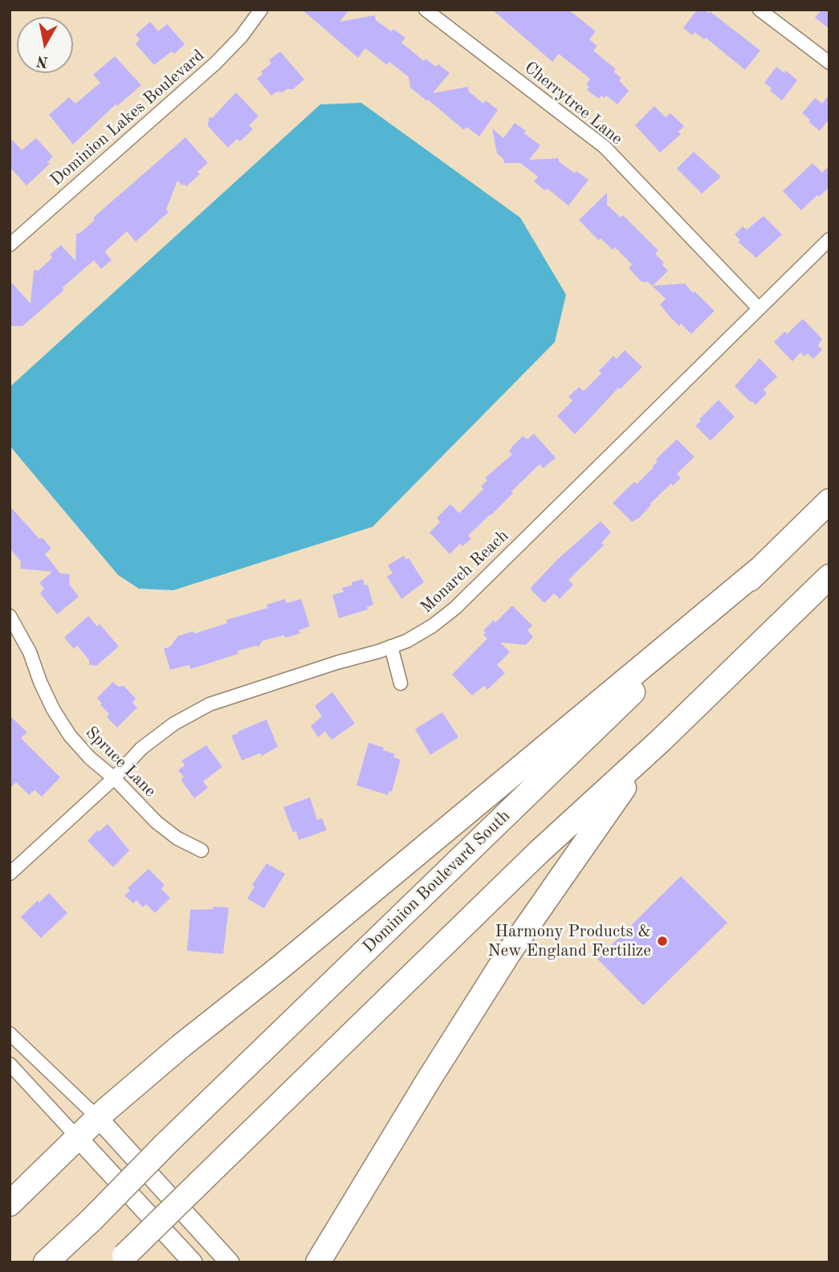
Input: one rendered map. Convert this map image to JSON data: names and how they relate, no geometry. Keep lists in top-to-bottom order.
{
  "streets": {
    "highway": ["Dominion Boulevard South"],
    "street": [
      "Cherrytree Lane",
      "Dominion Lakes Boulevard",
      "Monarch Reach",
      "Spruce Lane"
    ]
  },
  "crossings": [
    ["Cherrytree Lane", "Monarch Reach"],
    ["Monarch Reach", "Spruce Lane"]
  ],
  "places": ["Harmony Products & New England Fertilize"],
  "north": "bottom"
}
